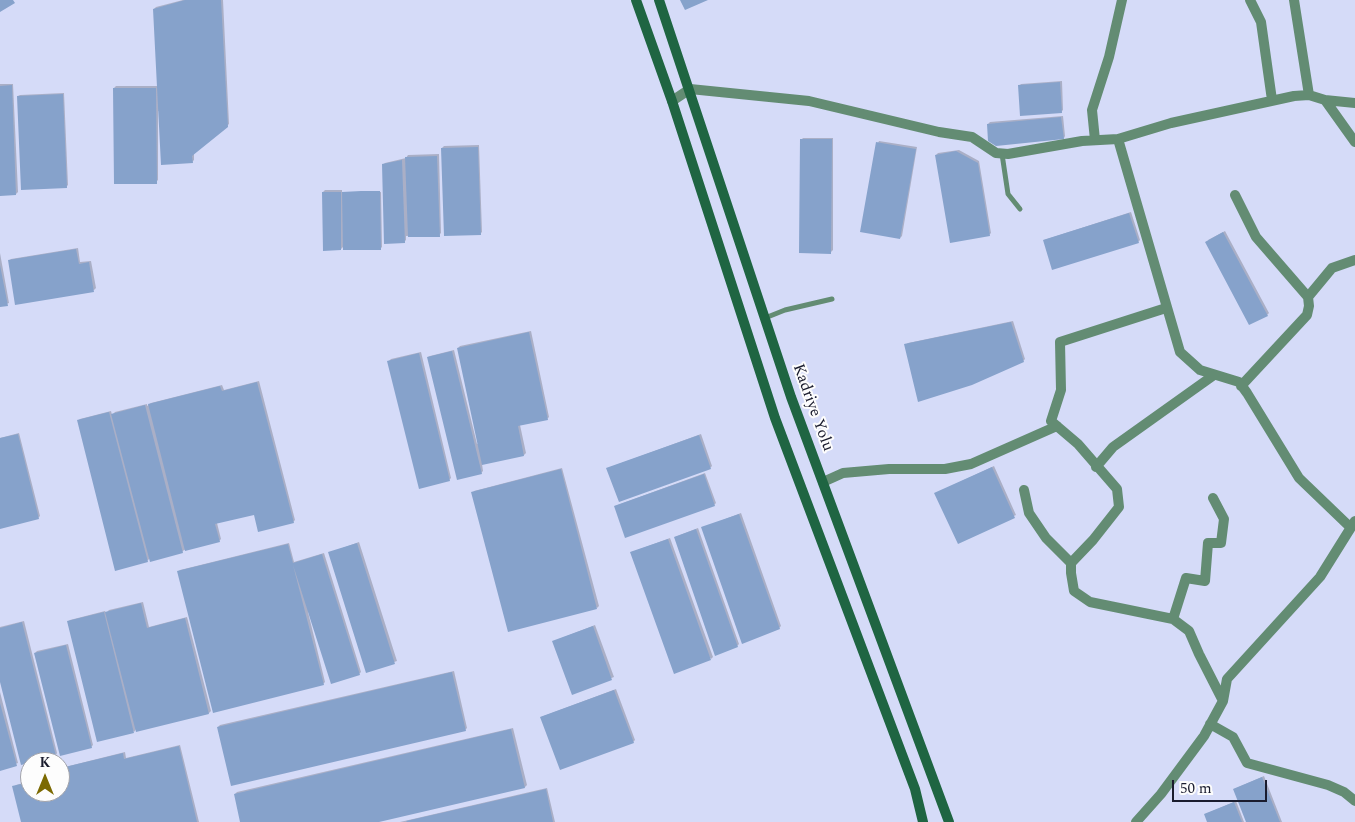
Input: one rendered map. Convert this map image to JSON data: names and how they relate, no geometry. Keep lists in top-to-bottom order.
{
  "streets": {
    "main road": ["Kadriye Yolu"]
  },
  "scale_bar": "50 m",
  "north": "top"
}
